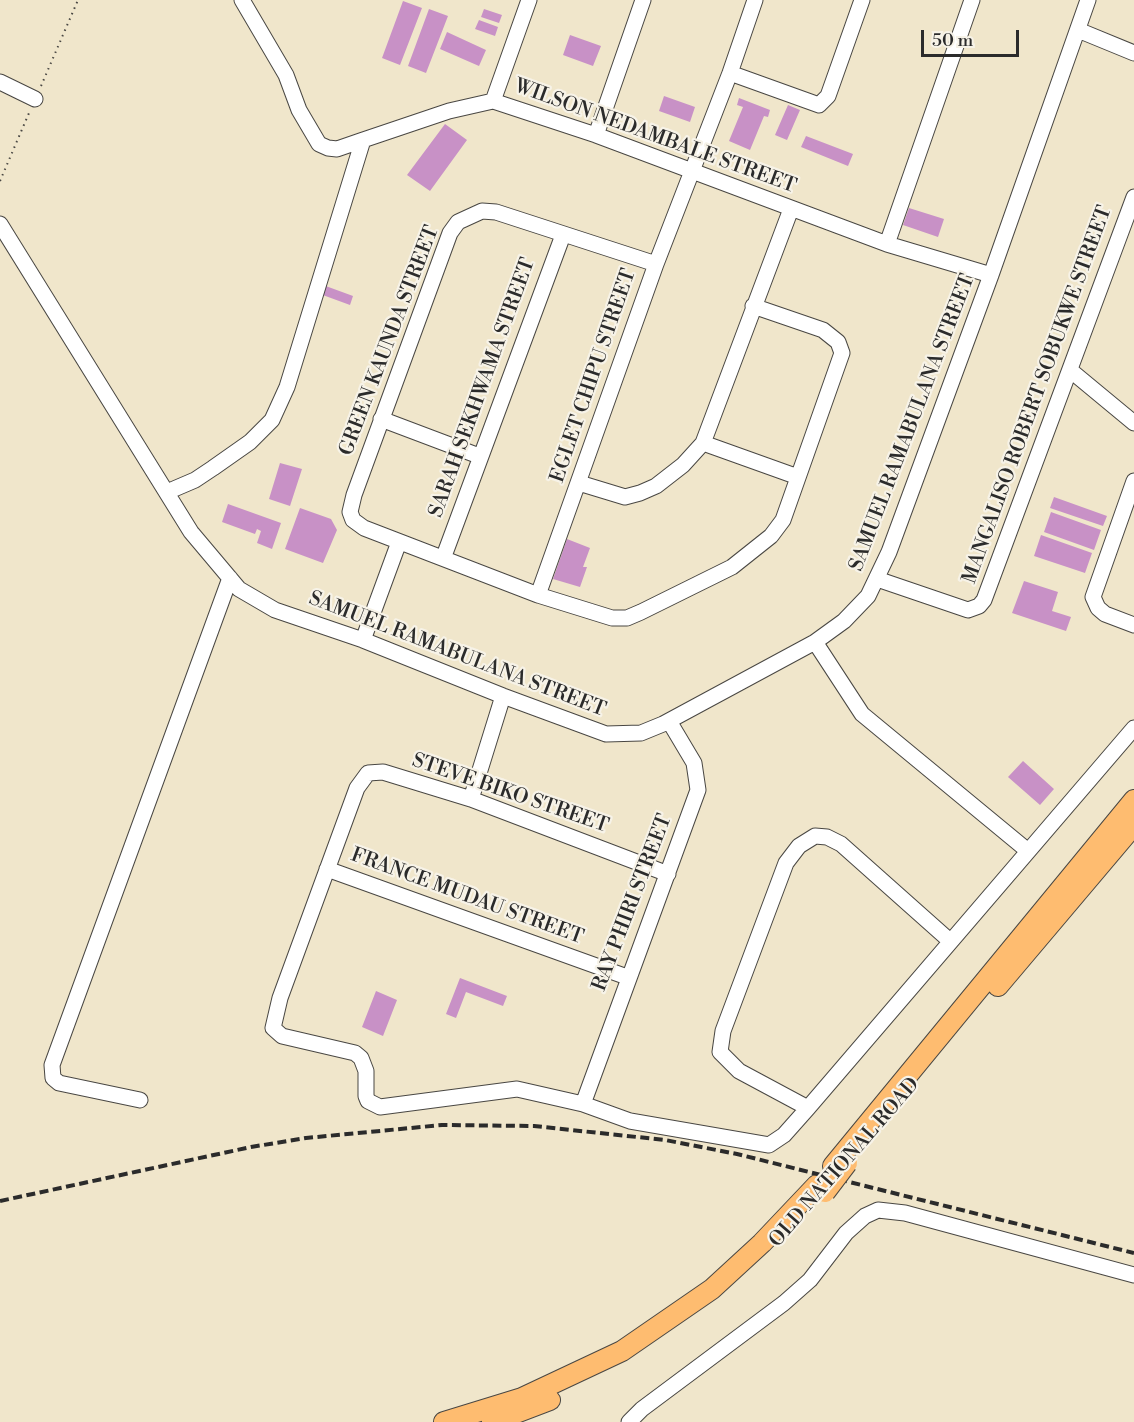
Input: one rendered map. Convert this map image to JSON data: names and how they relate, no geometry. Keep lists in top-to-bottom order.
{
  "streets": {
    "main road": ["OLD NATIONAL ROAD"],
    "street": [
      "WILSON NEDAMBALE STREET",
      "GREEN KAUNDA STREET",
      "EGLET CHIPU STREET",
      "SARAH SEKHWAMA STREET",
      "MANGALISO ROBERT SOBUKWE STREET",
      "SAMUEL RAMABULANA STREET",
      "STEVE BIKO STREET",
      "FRANCE MUDAU STREET",
      "RAY PHIRI STREET"
    ]
  },
  "crossings": [
    ["WILSON NEDAMBALE STREET", "EGLET CHIPU STREET"],
    ["WILSON NEDAMBALE STREET", "SAMUEL RAMABULANA STREET"],
    ["GREEN KAUNDA STREET", "EGLET CHIPU STREET"],
    ["GREEN KAUNDA STREET", "SARAH SEKHWAMA STREET"],
    ["MANGALISO ROBERT SOBUKWE STREET", "SAMUEL RAMABULANA STREET"],
    ["SAMUEL RAMABULANA STREET", "RAY PHIRI STREET"],
    ["STEVE BIKO STREET", "FRANCE MUDAU STREET"],
    ["STEVE BIKO STREET", "RAY PHIRI STREET"],
    ["FRANCE MUDAU STREET", "RAY PHIRI STREET"]
  ],
  "scale_bar": "50 m"
}
